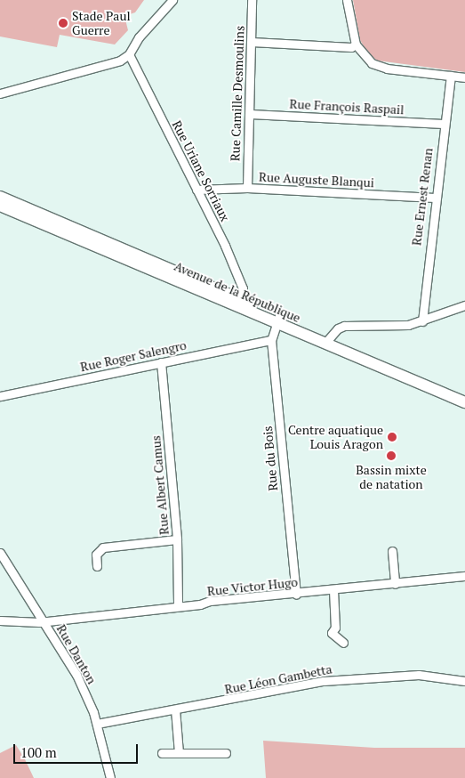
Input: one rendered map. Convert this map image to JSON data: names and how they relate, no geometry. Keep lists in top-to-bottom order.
{
  "streets": {
    "main road": ["Avenue de la République"],
    "street": [
      "Rue Camille Desmoulins",
      "Rue François Raspail",
      "Rue Uriane Sorriaux",
      "Rue Auguste Blanqui",
      "Rue Ernest Renan",
      "Rue Roger Salengro",
      "Rue du Bois",
      "Rue Albert Camus",
      "Rue Victor Hugo",
      "Rue Danton",
      "Rue Léon Gambetta"
    ]
  },
  "crossings": [
    ["Rue Camille Desmoulins", "Rue François Raspail"],
    ["Rue Camille Desmoulins", "Rue Auguste Blanqui"],
    ["Rue François Raspail", "Rue Ernest Renan"],
    ["Rue Uriane Sorriaux", "Rue Auguste Blanqui"],
    ["Rue Uriane Sorriaux", "Avenue de la République"],
    ["Rue Auguste Blanqui", "Rue Ernest Renan"],
    ["Avenue de la République", "Rue du Bois"],
    ["Rue Roger Salengro", "Rue du Bois"],
    ["Rue Roger Salengro", "Rue Albert Camus"],
    ["Rue du Bois", "Rue Victor Hugo"],
    ["Rue Albert Camus", "Rue Victor Hugo"],
    ["Rue Victor Hugo", "Rue Danton"],
    ["Rue Danton", "Rue Léon Gambetta"]
  ],
  "places": ["Stade Paul Guerre", "Centre aquatique Louis Aragon", "Bassin mixte de natation"],
  "scale_bar": "100 m"
}
